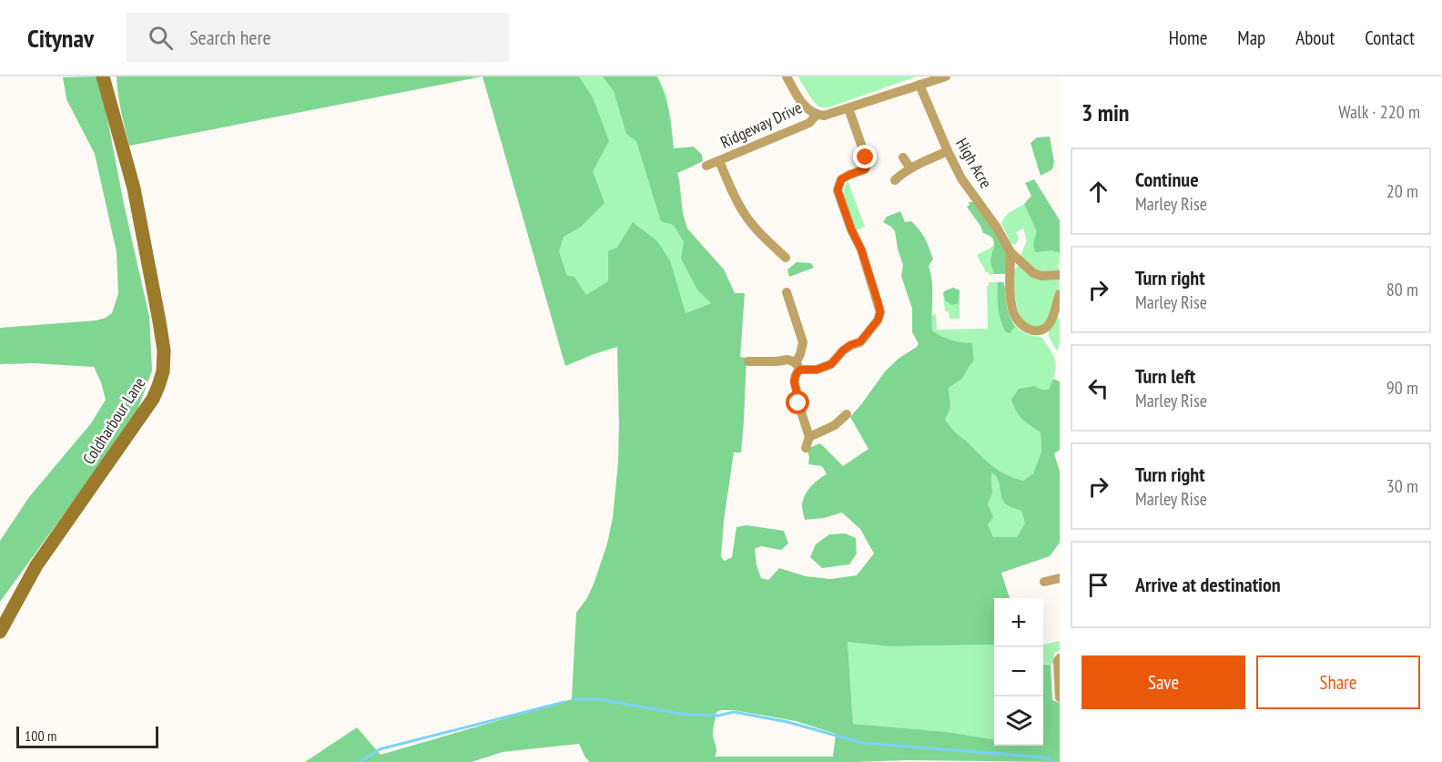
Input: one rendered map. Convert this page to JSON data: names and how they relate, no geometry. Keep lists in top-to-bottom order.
{
  "streets": {
    "street": ["Ridgeway Drive", "High Acre", "Coldharbour Lane"]
  },
  "scale_bar": "100 m",
  "page": {
    "header": "Citynav",
    "search": "Search here",
    "nav": [
      "Home",
      "Map",
      "About",
      "Contact"
    ],
    "heading": ["3 min", "Walk · 220 m"],
    "list": [
      ["Continue", "Marley Rise", "20 m"],
      ["Turn right", "Marley Rise", "80 m"],
      ["Turn left", "Marley Rise", "90 m"],
      ["Turn right", "Marley Rise", "30 m"],
      "Arrive at destination"
    ],
    "map_buttons": ["+", "−"],
    "buttons": ["Save", "Share"],
    "scale": "100 m"
  }
}
